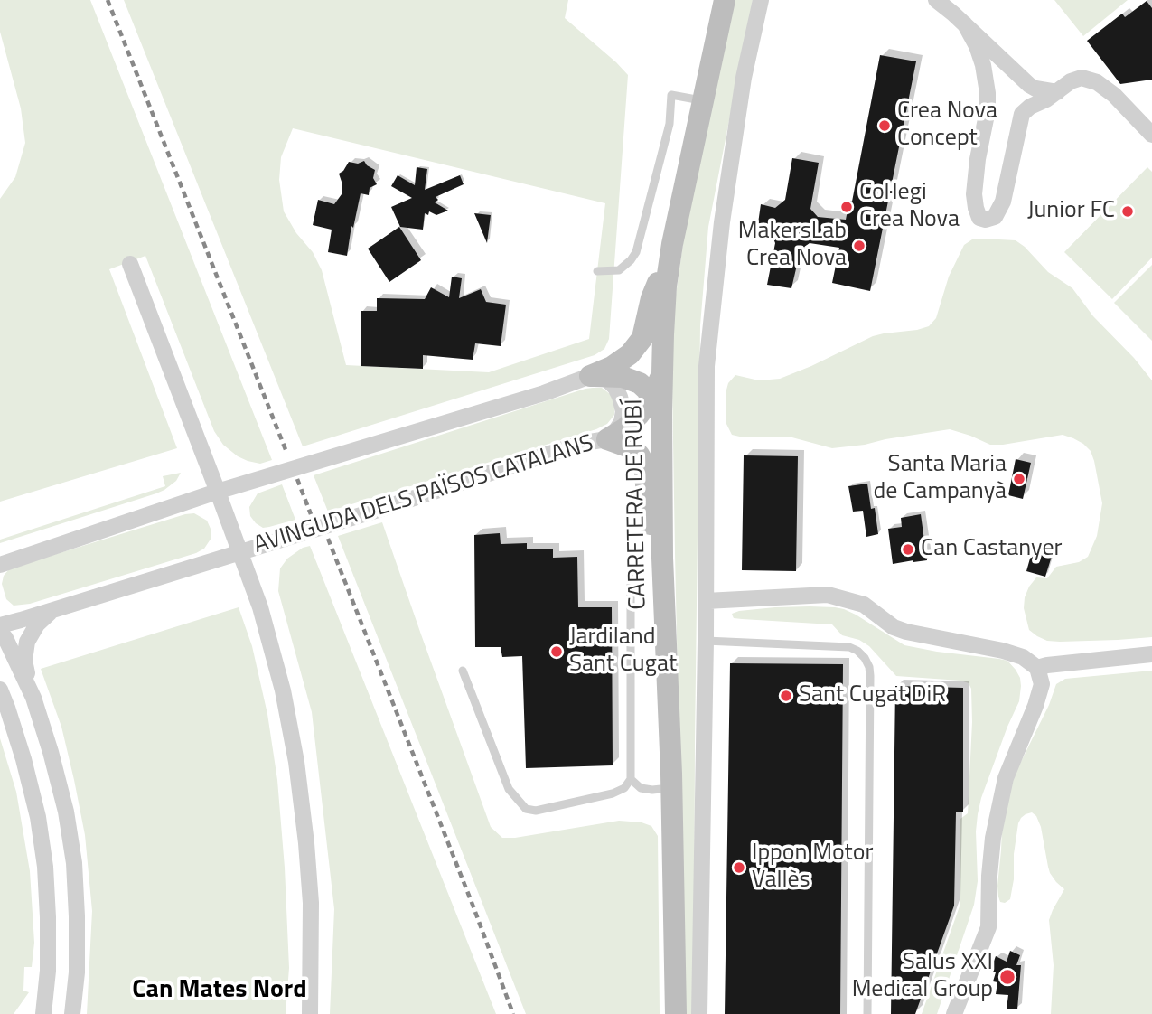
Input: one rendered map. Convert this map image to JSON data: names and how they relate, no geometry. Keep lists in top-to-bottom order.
{
  "streets": {
    "main road": ["CARRETERA DE RUBÍ"],
    "street": ["AVINGUDA DELS PAÏSOS CATALANS"]
  },
  "districts": ["Can Mates Nord"],
  "places": [
    "Crea Nova Concept",
    "Col·legi Crea Nova",
    "Junior FC",
    "MakersLab Crea Nova",
    "Santa Maria de Campanyà",
    "Can Castanyer",
    "Jardiland Sant Cugat",
    "Sant Cugat DiR",
    "Ippon Motor Vallès",
    "Salus XXI Medical Group"
  ]
}
